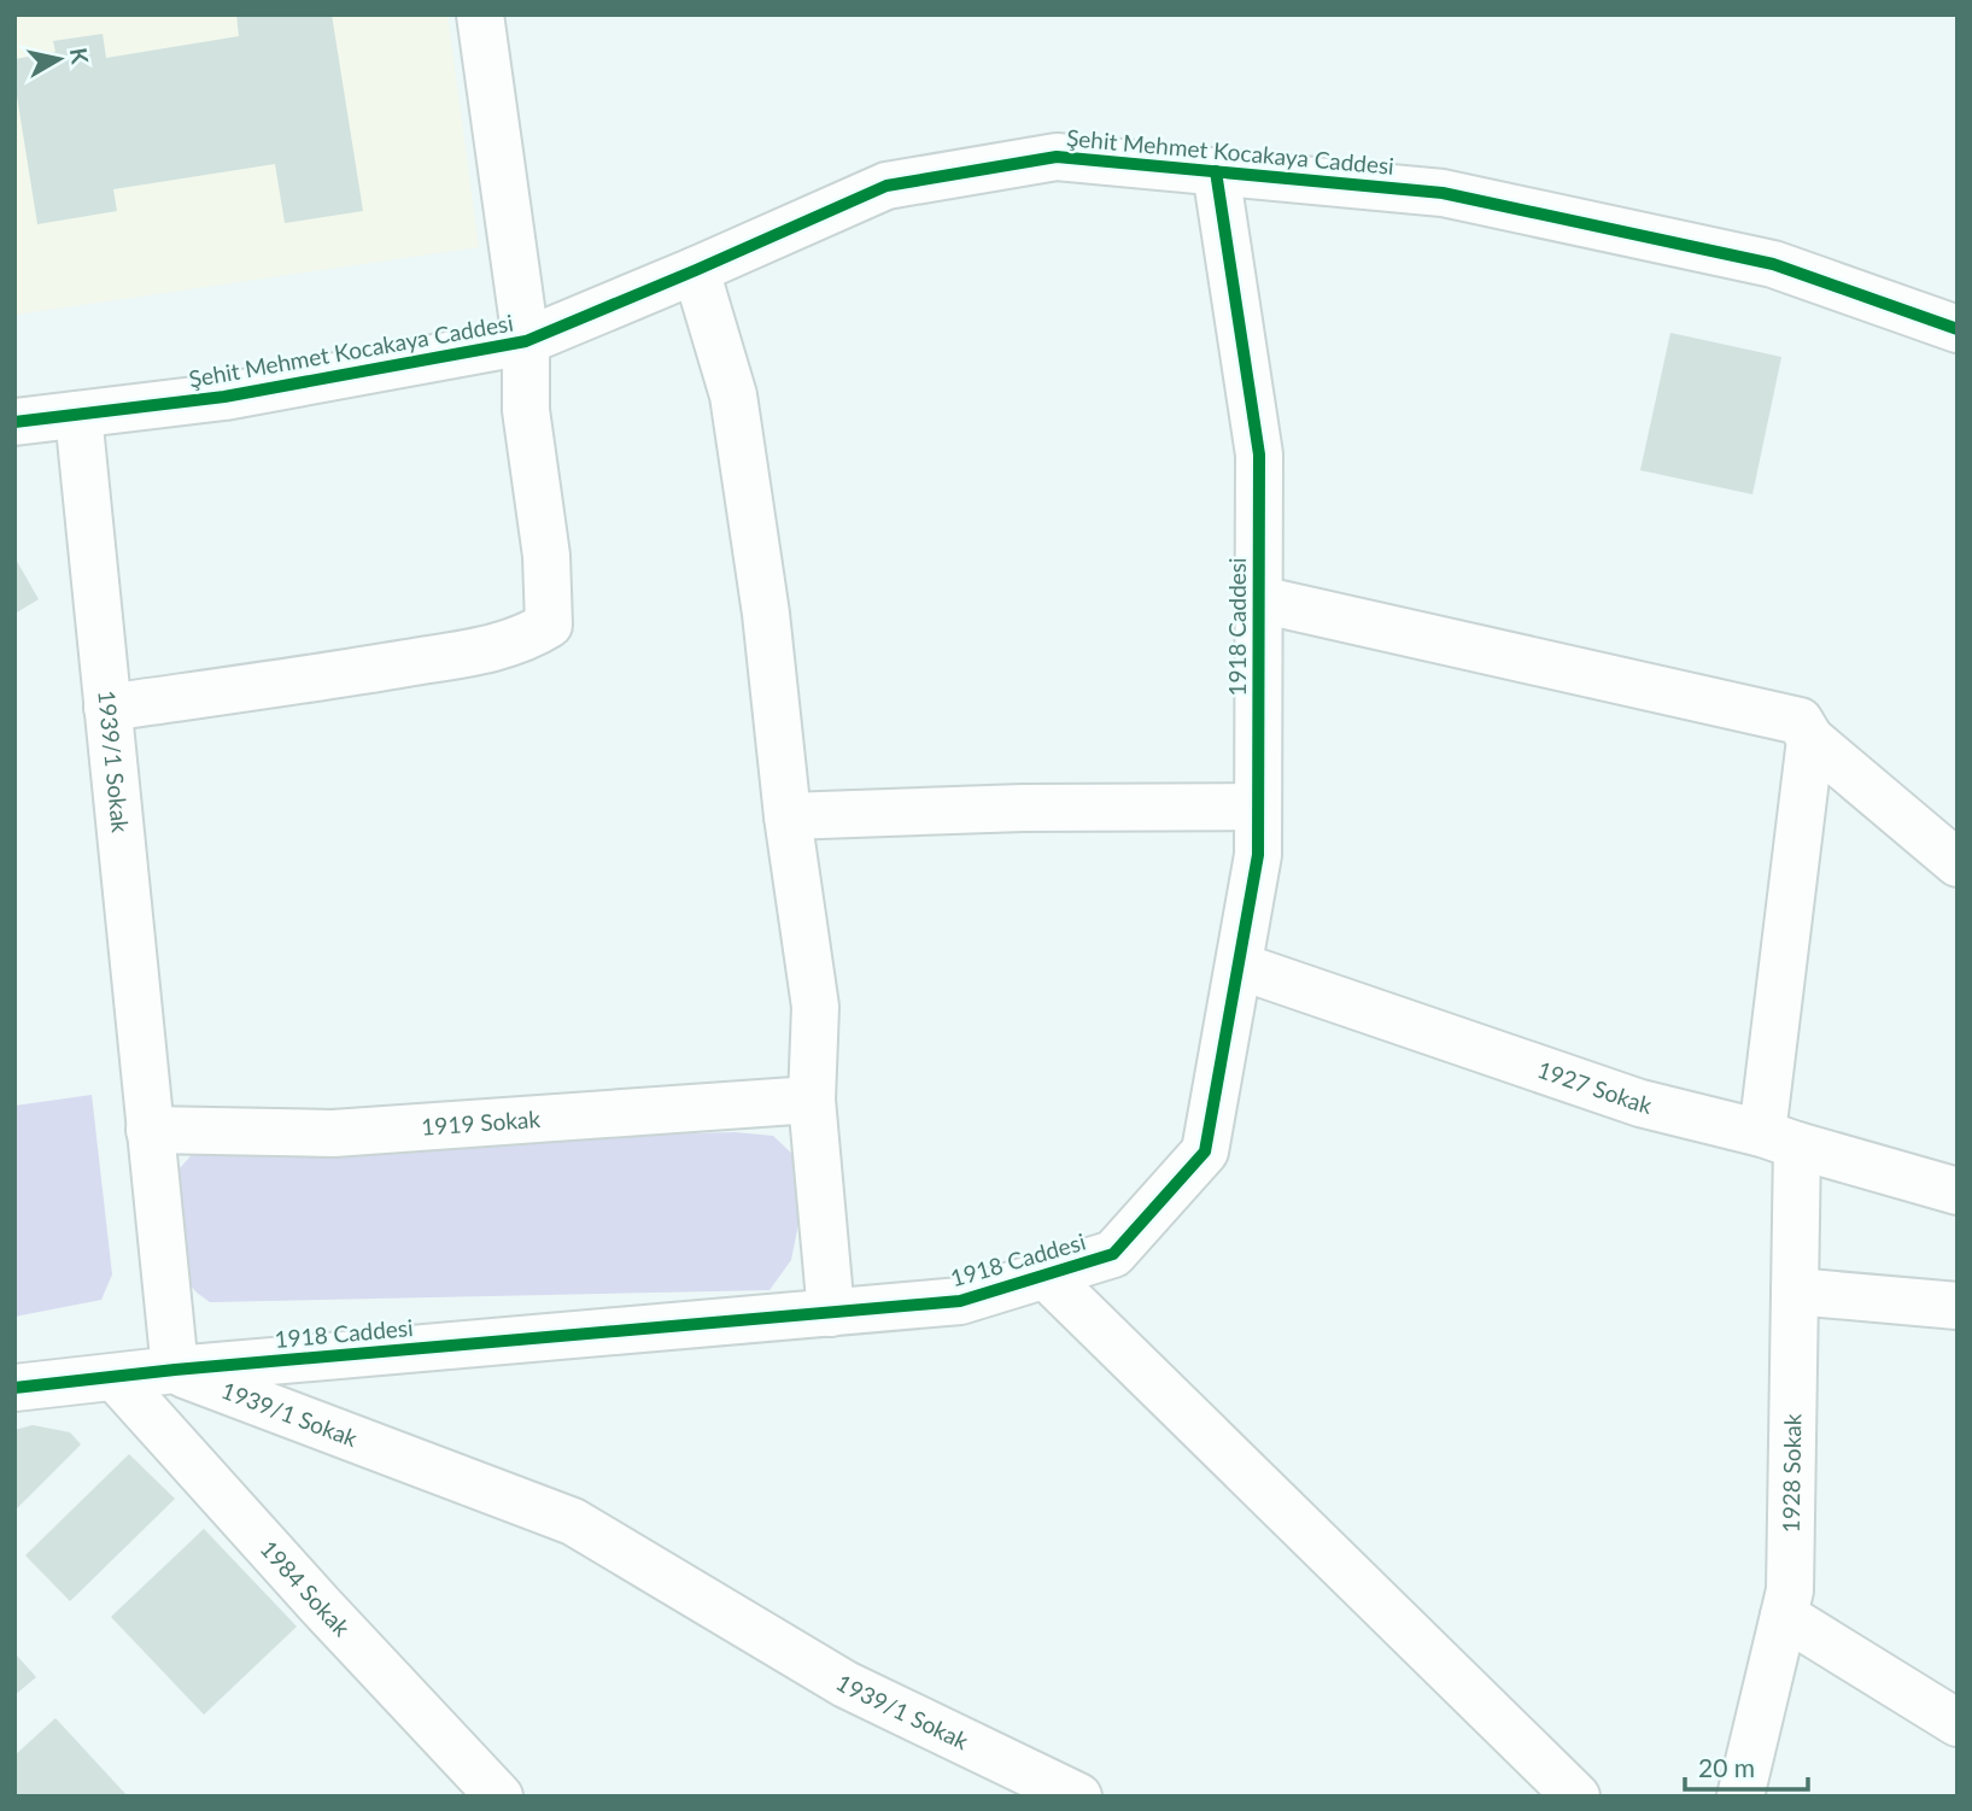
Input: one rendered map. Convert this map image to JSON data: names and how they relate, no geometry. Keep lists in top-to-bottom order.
{
  "streets": {
    "street": [
      "Şehit Mehmet Kocakaya Caddesi",
      "1918 Caddesi",
      "1939/1 Sokak",
      "1927 Sokak",
      "1919 Sokak",
      "1928 Sokak",
      "1984 Sokak"
    ]
  },
  "crossings": [
    ["Şehit Mehmet Kocakaya Caddesi", "1918 Caddesi"],
    ["Şehit Mehmet Kocakaya Caddesi", "1939/1 Sokak"],
    ["1918 Caddesi", "1939/1 Sokak"],
    ["1918 Caddesi", "1927 Sokak"],
    ["1918 Caddesi", "1984 Sokak"],
    ["1939/1 Sokak", "1919 Sokak"],
    ["1927 Sokak", "1928 Sokak"]
  ],
  "scale_bar": "20 m",
  "north": "right"
}
